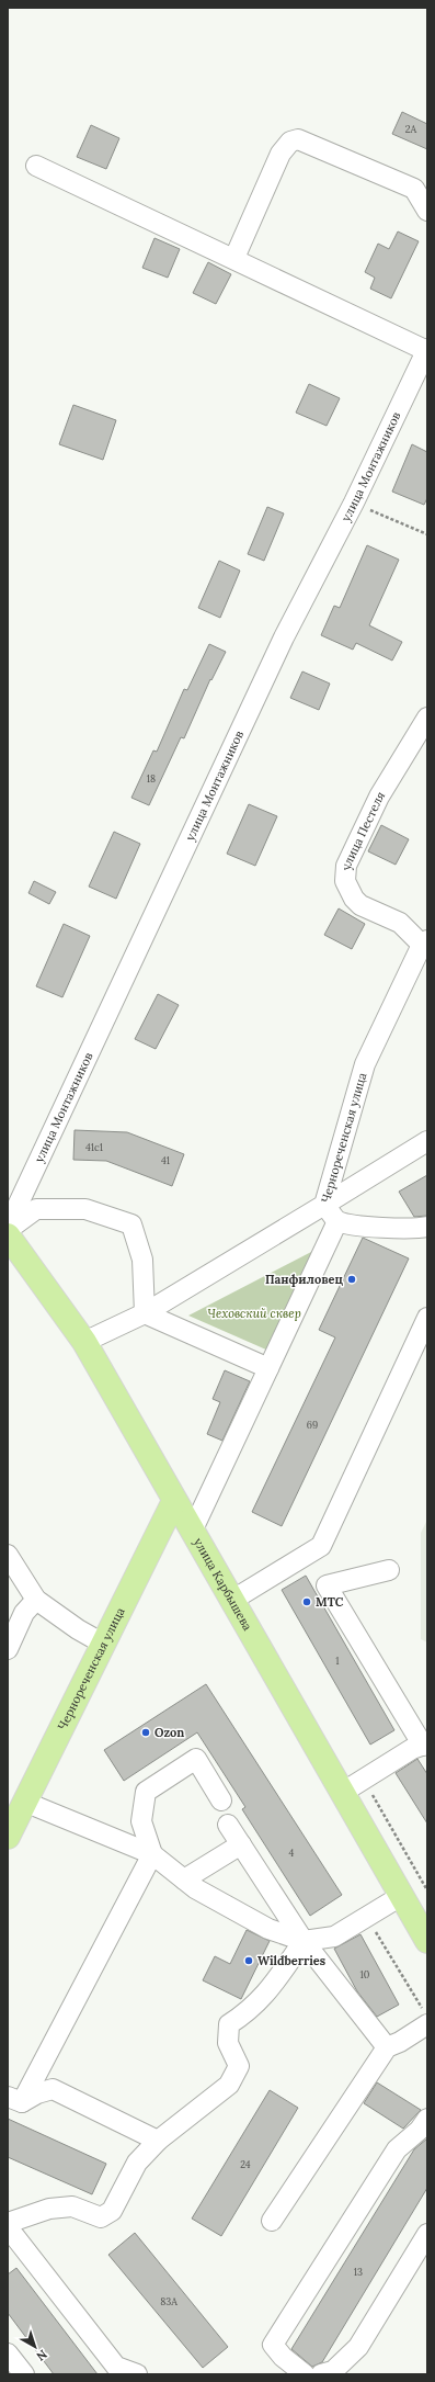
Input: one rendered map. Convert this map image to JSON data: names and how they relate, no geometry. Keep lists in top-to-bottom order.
{
  "streets": {
    "main road": ["Чернореченская улица", "улица Карбышева"],
    "street": ["улица Монтажников", "улица Пестеля"]
  },
  "crossings": [
    ["улица Пестеля", "Чернореченская улица"],
    ["Чернореченская улица", "улица Карбышева"]
  ],
  "parks": ["Чеховский сквер"],
  "places": [
    "Панфиловец",
    "МТС",
    "Ozon",
    "Wildberries"
  ],
  "house_numbers": [
    "2А",
    "18",
    "41с1",
    "41",
    "69",
    "1",
    "4",
    "10",
    "24",
    "13",
    "83А"
  ],
  "north": "bottom right"
}
